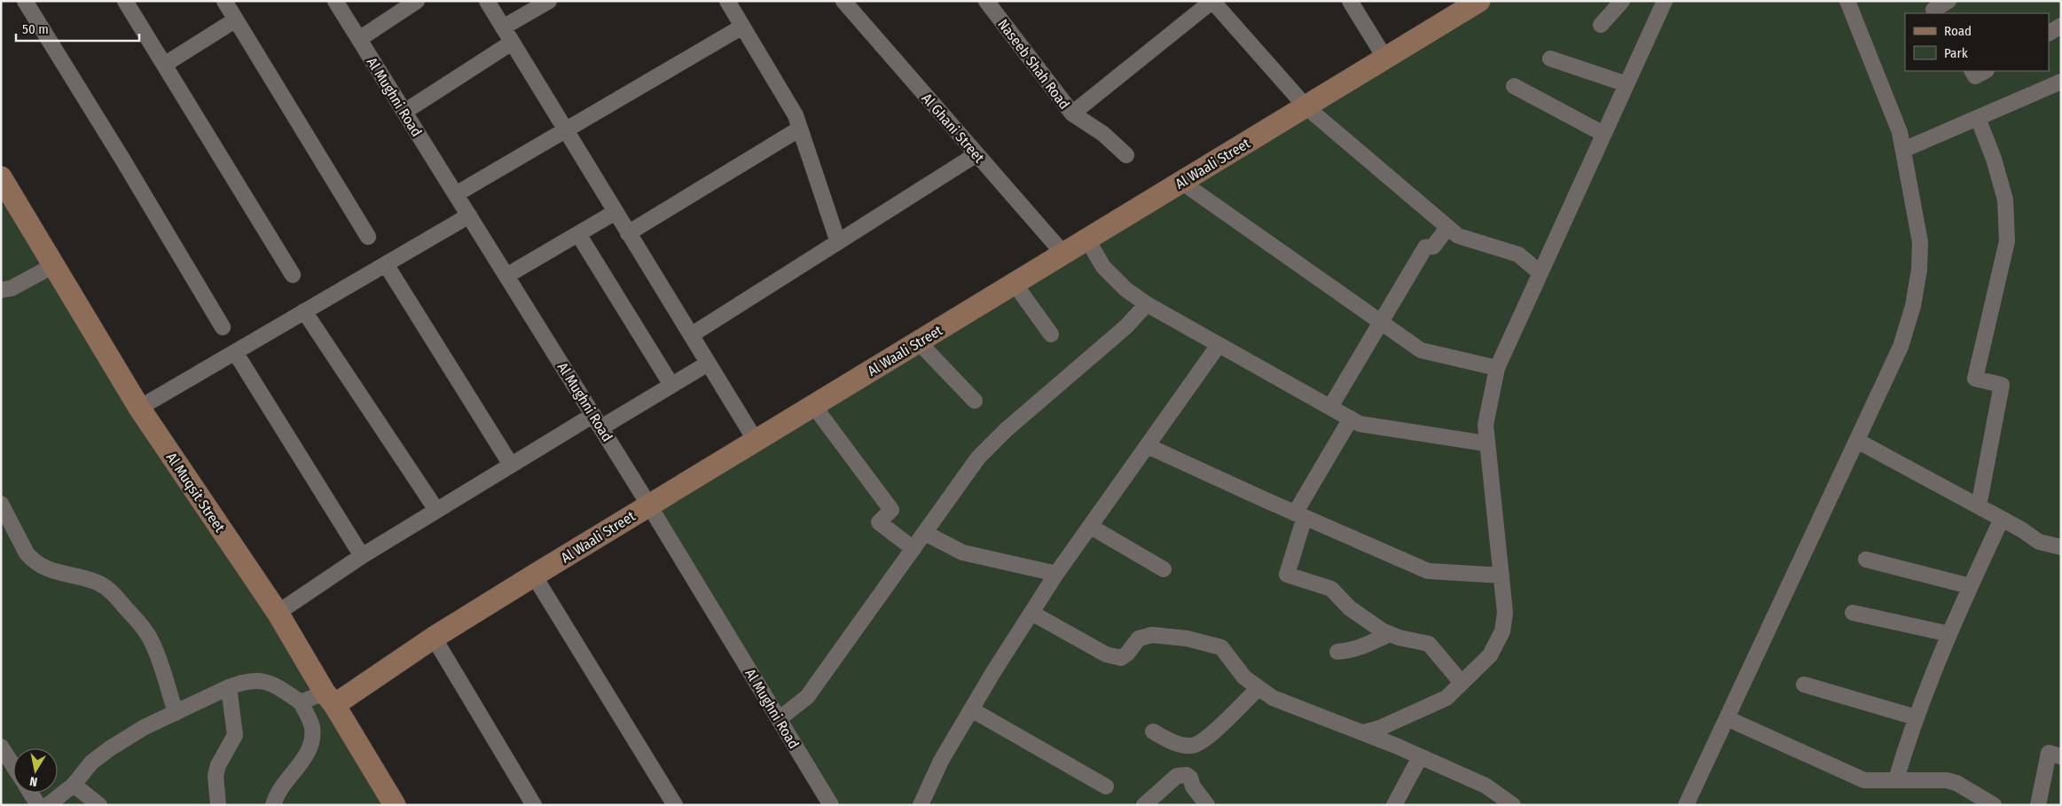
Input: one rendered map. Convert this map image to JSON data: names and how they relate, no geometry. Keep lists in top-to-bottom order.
{
  "streets": {
    "street": [
      "Naseeb Shah Road",
      "Al Mughni Road",
      "Al Ghani Street",
      "Al Waali Street",
      "Al Muqsit Street"
    ]
  },
  "crossings": [
    ["Al Mughni Road", "Al Waali Street"],
    ["Al Ghani Street", "Al Waali Street"],
    ["Al Waali Street", "Al Muqsit Street"]
  ],
  "legend": ["Road", "Park"],
  "scale_bar": "50 m",
  "north": "bottom"
}
